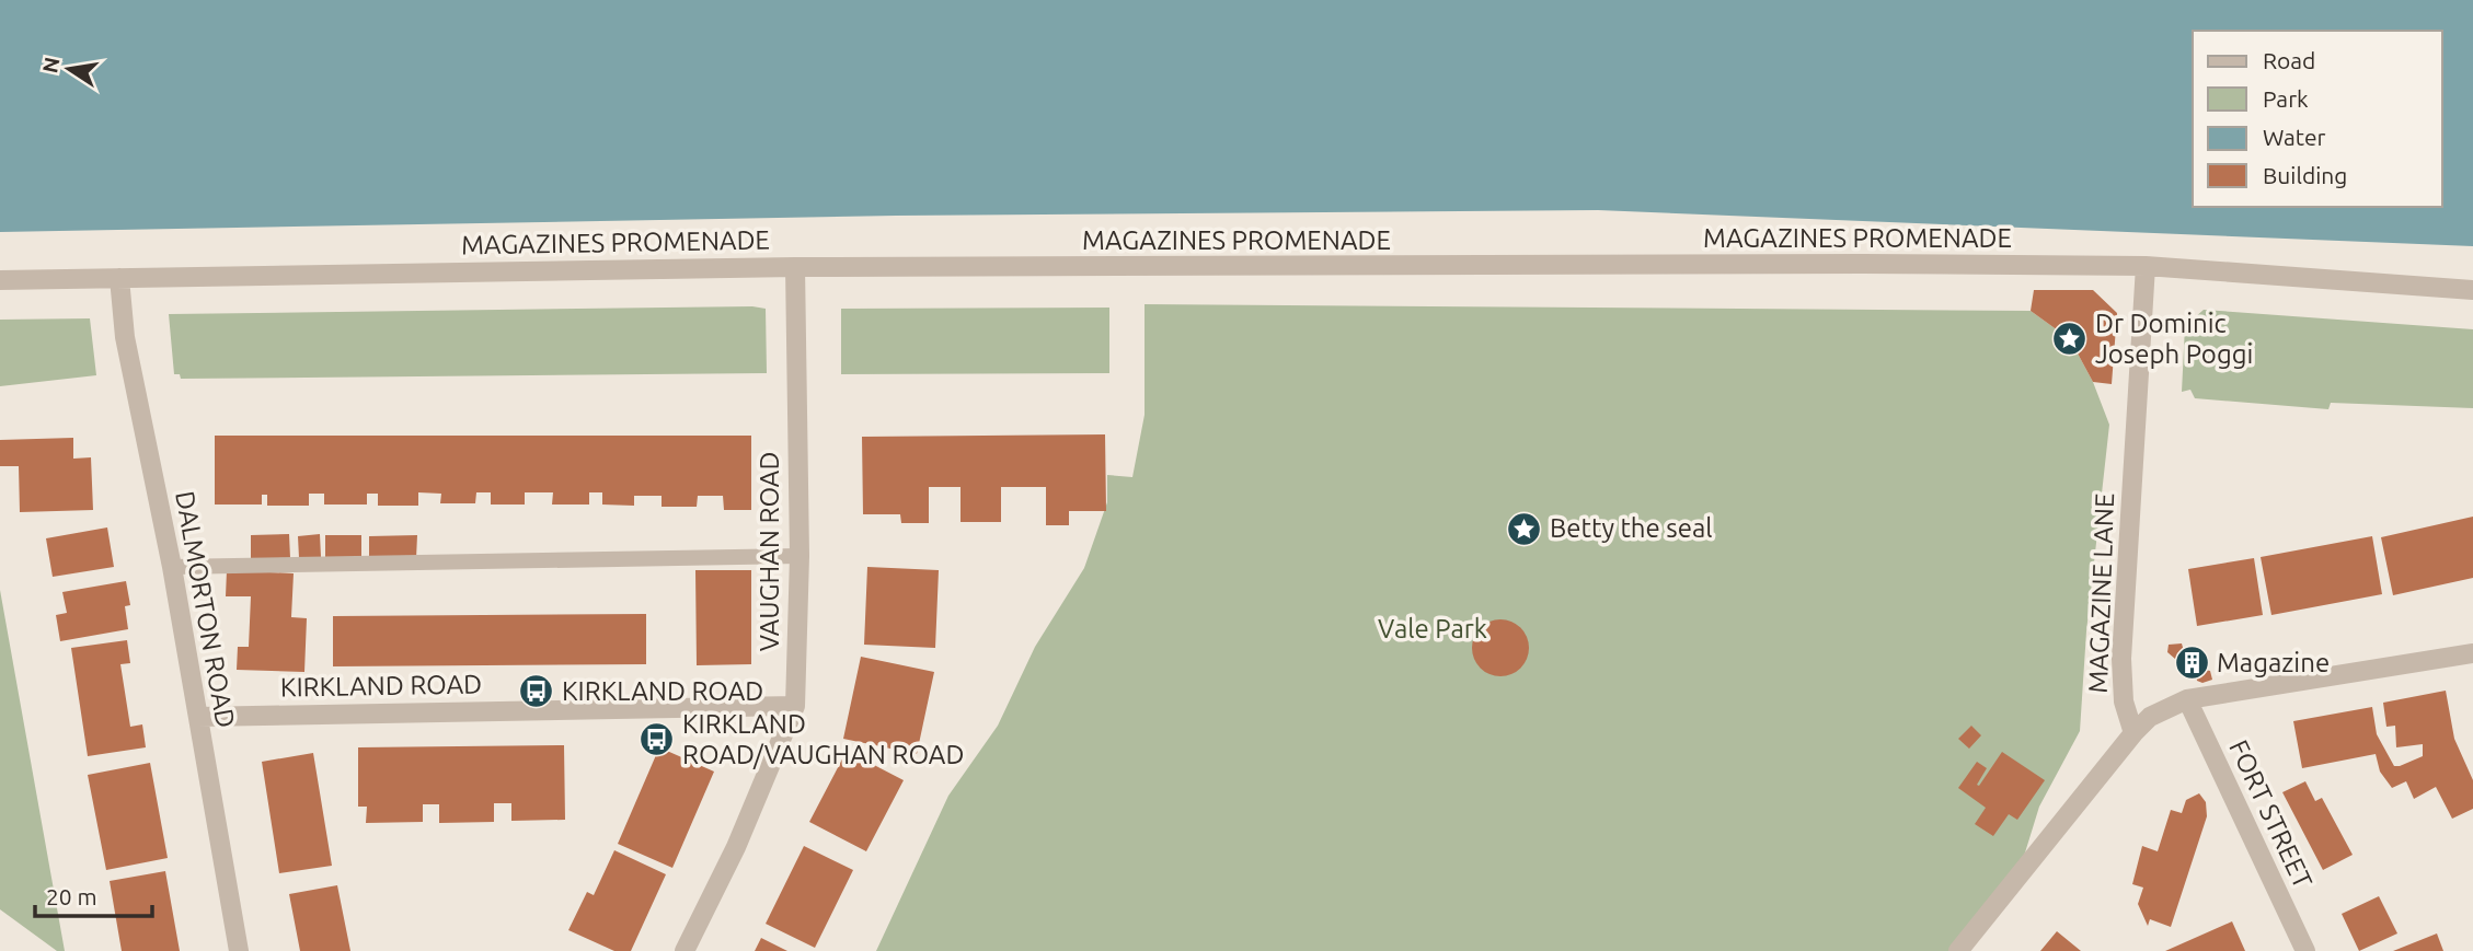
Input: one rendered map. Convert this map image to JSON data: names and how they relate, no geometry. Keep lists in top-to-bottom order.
{
  "streets": {
    "street": [
      "MAGAZINES PROMENADE",
      "VAUGHAN ROAD",
      "MAGAZINE LANE",
      "DALMORTON ROAD",
      "KIRKLAND ROAD",
      "FORT STREET"
    ]
  },
  "crossings": [
    ["MAGAZINES PROMENADE", "VAUGHAN ROAD"],
    ["MAGAZINES PROMENADE", "MAGAZINE LANE"],
    ["MAGAZINES PROMENADE", "DALMORTON ROAD"],
    ["VAUGHAN ROAD", "KIRKLAND ROAD"],
    ["DALMORTON ROAD", "KIRKLAND ROAD"]
  ],
  "parks": ["Vale Park"],
  "places": {
    "place": ["Dr Dominic Joseph Poggi", "Betty the seal"],
    "building": ["Magazine"],
    "bus stop": ["KIRKLAND ROAD", "KIRKLAND ROAD/VAUGHAN ROAD"]
  },
  "legend": [
    "Road",
    "Park",
    "Water",
    "Building"
  ],
  "scale_bar": "20 m",
  "north": "left"
}
